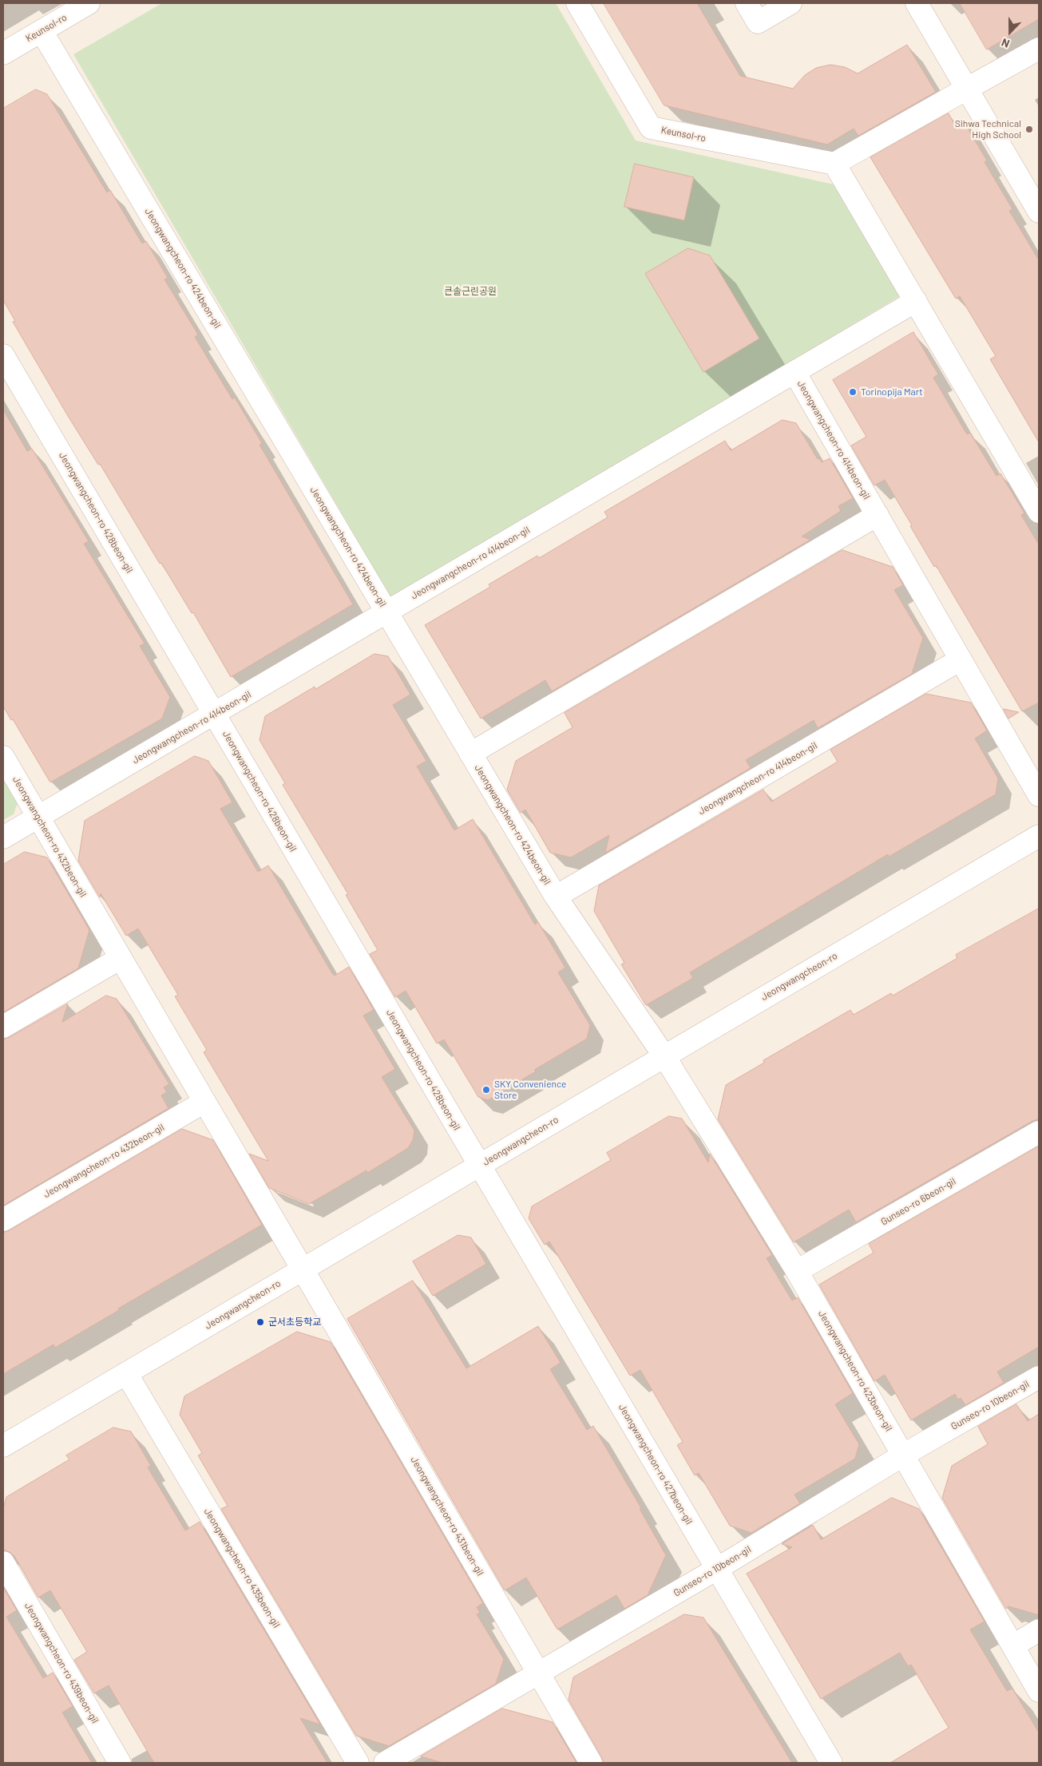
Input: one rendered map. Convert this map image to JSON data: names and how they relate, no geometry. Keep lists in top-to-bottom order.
{
  "streets": {
    "street": [
      "Keunsol-ro",
      "Jeongwangcheon-ro 424beon-gil",
      "Jeongwangcheon-ro 414beon-gil",
      "Jeongwangcheon-ro 428beon-gil",
      "Jeongwangcheon-ro 432beon-gil",
      "Jeongwangcheon-ro",
      "Gunseo-ro 6beon-gil",
      "Jeongwangcheon-ro 423beon-gil",
      "Gunseo-ro 10beon-gil",
      "Jeongwangcheon-ro 427beon-gil",
      "Jeongwangcheon-ro 431beon-gil",
      "Jeongwangcheon-ro 435beon-gil",
      "Jeongwangcheon-ro 439beon-gil"
    ]
  },
  "crossings": [
    ["Keunsol-ro", "Jeongwangcheon-ro 424beon-gil"],
    ["Jeongwangcheon-ro 424beon-gil", "Jeongwangcheon-ro 414beon-gil"],
    ["Jeongwangcheon-ro 424beon-gil", "Jeongwangcheon-ro"],
    ["Jeongwangcheon-ro 424beon-gil", "Jeongwangcheon-ro 423beon-gil"],
    ["Jeongwangcheon-ro 414beon-gil", "Jeongwangcheon-ro 428beon-gil"],
    ["Jeongwangcheon-ro 414beon-gil", "Jeongwangcheon-ro 432beon-gil"],
    ["Jeongwangcheon-ro 428beon-gil", "Jeongwangcheon-ro"],
    ["Jeongwangcheon-ro 428beon-gil", "Jeongwangcheon-ro 427beon-gil"],
    ["Jeongwangcheon-ro 432beon-gil", "Jeongwangcheon-ro"],
    ["Jeongwangcheon-ro 432beon-gil", "Jeongwangcheon-ro 431beon-gil"],
    ["Jeongwangcheon-ro", "Jeongwangcheon-ro 423beon-gil"],
    ["Jeongwangcheon-ro", "Jeongwangcheon-ro 427beon-gil"],
    ["Jeongwangcheon-ro", "Jeongwangcheon-ro 431beon-gil"],
    ["Jeongwangcheon-ro", "Jeongwangcheon-ro 435beon-gil"],
    ["Gunseo-ro 6beon-gil", "Jeongwangcheon-ro 423beon-gil"],
    ["Jeongwangcheon-ro 423beon-gil", "Gunseo-ro 10beon-gil"],
    ["Gunseo-ro 10beon-gil", "Jeongwangcheon-ro 427beon-gil"],
    ["Gunseo-ro 10beon-gil", "Jeongwangcheon-ro 431beon-gil"]
  ],
  "parks": ["큰솔근린공원"],
  "places": [
    "Sihwa Technical High School",
    "Torinopija Mart",
    "SKY Convenience Store",
    "군서초등학교"
  ],
  "north": "bottom"
}
